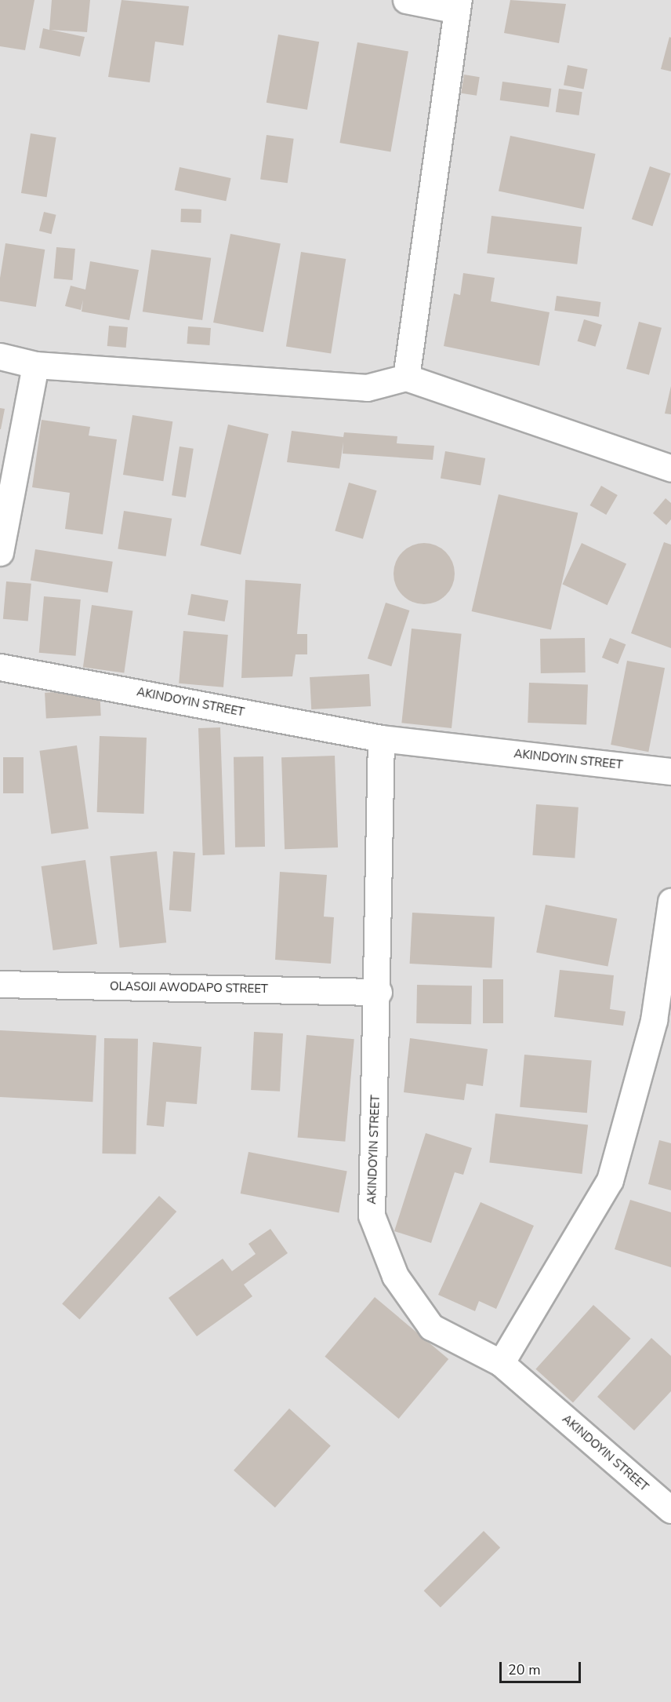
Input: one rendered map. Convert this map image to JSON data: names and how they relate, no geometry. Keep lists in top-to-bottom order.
{
  "streets": {
    "street": ["AKINDOYIN STREET", "OLASOJI AWODAPO STREET"]
  },
  "crossings": [
    ["AKINDOYIN STREET", "OLASOJI AWODAPO STREET"]
  ],
  "scale_bar": "20 m"
}
